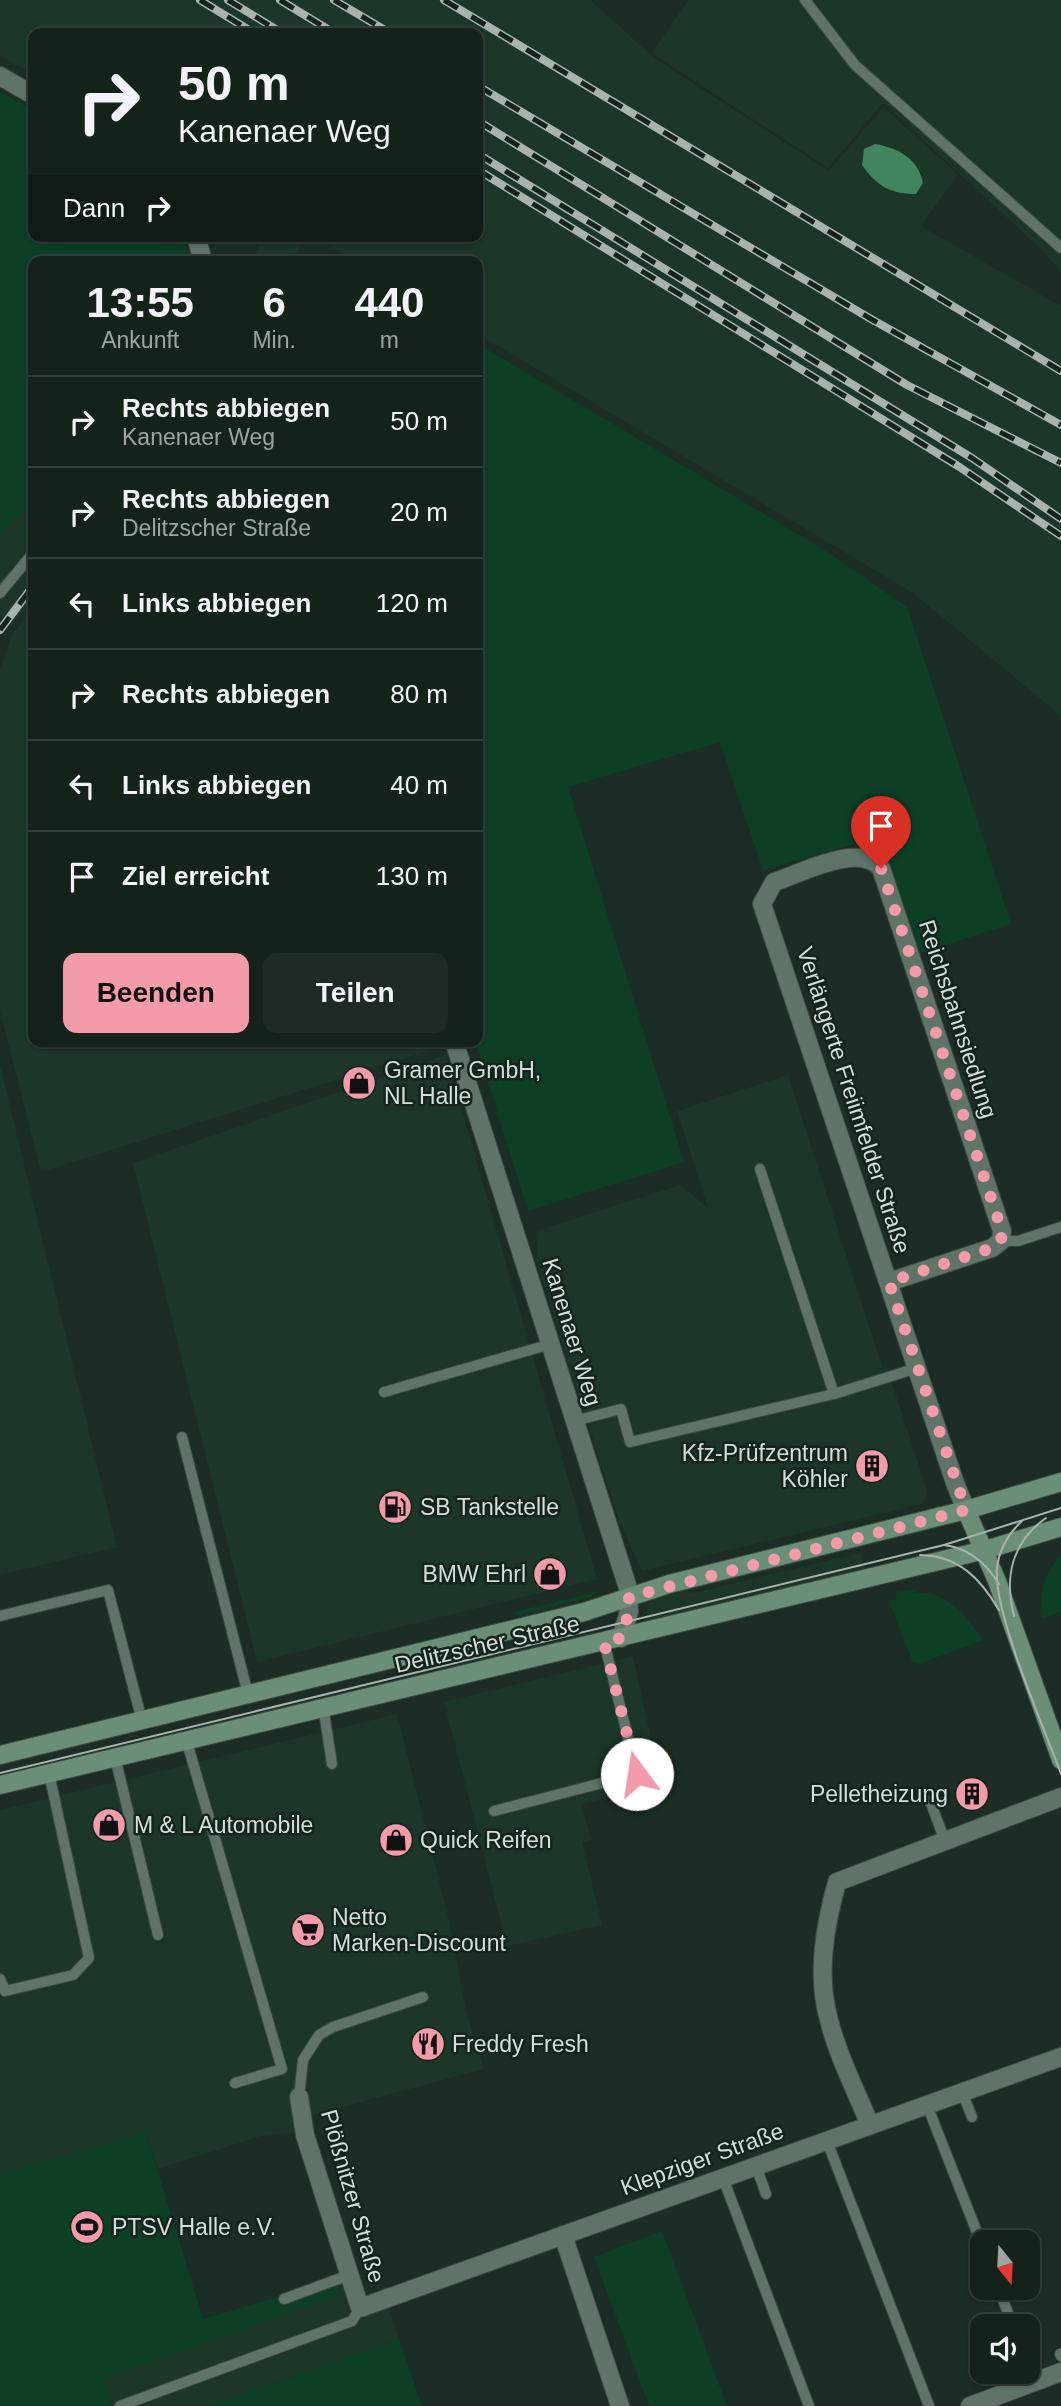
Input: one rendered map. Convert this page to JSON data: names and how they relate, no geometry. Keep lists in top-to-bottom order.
{
  "streets": {
    "main road": ["Delitzscher Straße"],
    "street": [
      "Reichsbahnsiedlung",
      "Verlängerte Freiimfelder Straße",
      "Kanenaer Weg",
      "Klepziger Straße",
      "Plößnitzer Straße"
    ]
  },
  "crossings": [
    ["Reichsbahnsiedlung", "Verlängerte Freiimfelder Straße"],
    ["Verlängerte Freiimfelder Straße", "Delitzscher Straße"],
    ["Kanenaer Weg", "Delitzscher Straße"],
    ["Klepziger Straße", "Plößnitzer Straße"]
  ],
  "places": {
    "shop": [
      "Gramer GmbH, NL Halle",
      "BMW Ehrl",
      "M & L Automobile",
      "Quick Reifen"
    ],
    "building": ["Kfz-Prüfzentrum Köhler", "Pelletheizung"],
    "fuel station": ["SB Tankstelle"],
    "supermarket": ["Netto Marken-Discount"],
    "restaurant": ["Freddy Fresh"],
    "sports": ["PTSV Halle e.V."]
  },
  "north": "bottom",
  "page": {
    "turn": ["50 m", "Kanenaer Weg"],
    "then": "Dann",
    "eta": [
      "13:55",
      "Ankunft",
      "6",
      "Min.",
      "440",
      "m"
    ],
    "list": [
      {
        "name": "Rechts abbiegen",
        "note": "Kanenaer Weg",
        "value": "50 m"
      },
      {
        "name": "Rechts abbiegen",
        "note": "Delitzscher Straße",
        "value": "20 m"
      },
      {
        "name": "Links abbiegen",
        "value": "120 m"
      },
      {
        "name": "Rechts abbiegen",
        "value": "80 m"
      },
      {
        "name": "Links abbiegen",
        "value": "40 m"
      },
      {
        "name": "Ziel erreicht",
        "value": "130 m"
      }
    ],
    "buttons": ["Beenden", "Teilen"]
  }
}
